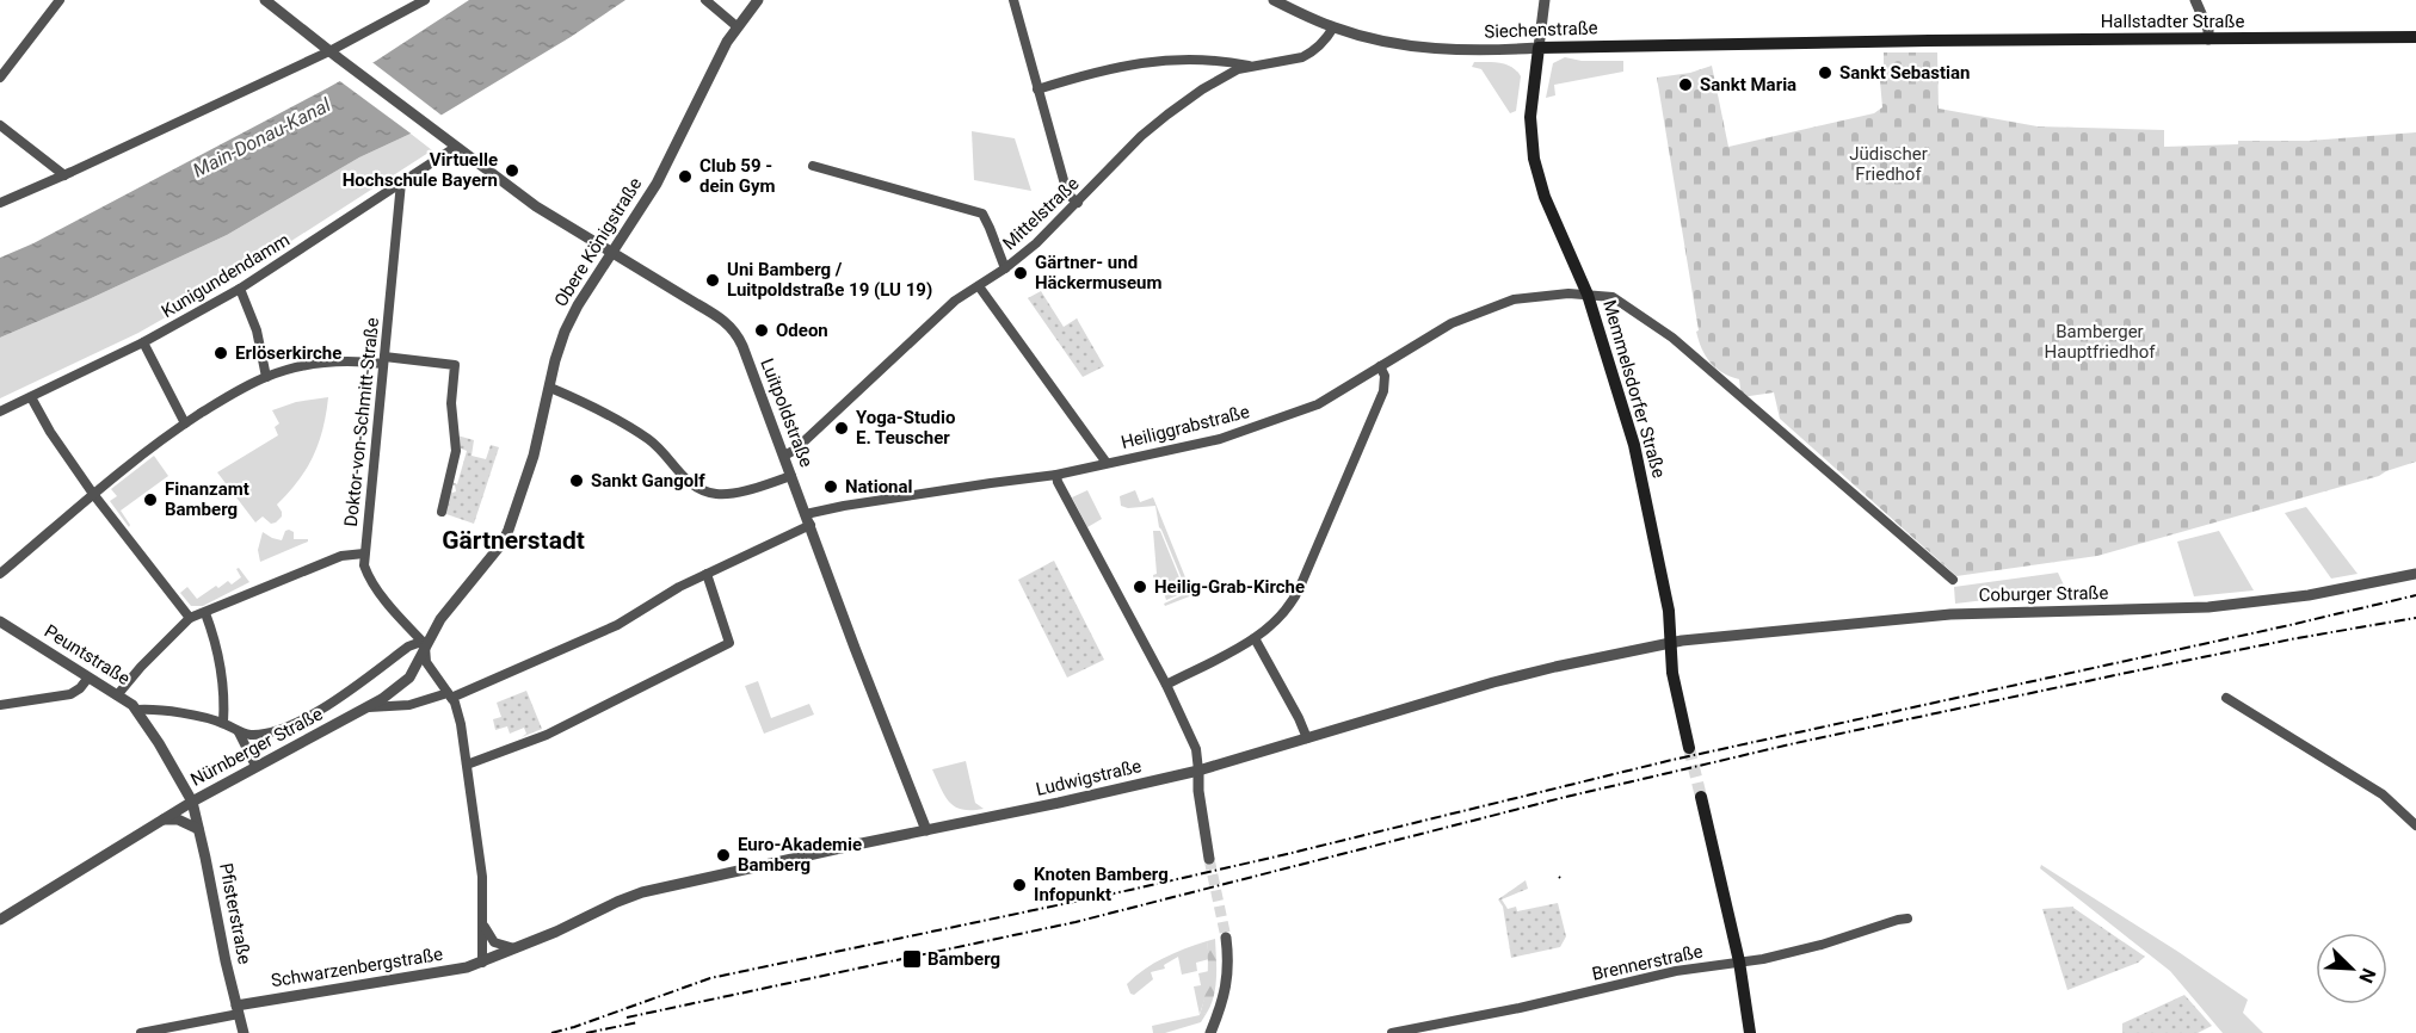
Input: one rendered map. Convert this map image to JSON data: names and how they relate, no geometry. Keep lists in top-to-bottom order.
{
  "streets": {
    "main road": ["Hallstadter Straße", "Siechenstraße", "Memmelsdorfer Straße"],
    "street": [
      "Mittelstraße",
      "Obere Königstraße",
      "Kunigundendamm",
      "Luitpoldstraße",
      "Doktor-von-Schmitt-Straße",
      "Heiliggrabstraße",
      "Coburger Straße",
      "Peuntstraße",
      "Nürnberger Straße",
      "Ludwigstraße",
      "Pfisterstraße",
      "Brennerstraße",
      "Schwarzenbergstraße"
    ]
  },
  "crossings": [
    ["Hallstadter Straße", "Siechenstraße"],
    ["Siechenstraße", "Mittelstraße"],
    ["Siechenstraße", "Memmelsdorfer Straße"],
    ["Mittelstraße", "Luitpoldstraße"],
    ["Obere Königstraße", "Luitpoldstraße"],
    ["Obere Königstraße", "Doktor-von-Schmitt-Straße"],
    ["Obere Königstraße", "Nürnberger Straße"],
    ["Kunigundendamm", "Luitpoldstraße"],
    ["Kunigundendamm", "Doktor-von-Schmitt-Straße"],
    ["Memmelsdorfer Straße", "Heiliggrabstraße"],
    ["Memmelsdorfer Straße", "Coburger Straße"],
    ["Memmelsdorfer Straße", "Ludwigstraße"],
    ["Luitpoldstraße", "Heiliggrabstraße"],
    ["Luitpoldstraße", "Ludwigstraße"],
    ["Doktor-von-Schmitt-Straße", "Nürnberger Straße"],
    ["Heiliggrabstraße", "Nürnberger Straße"],
    ["Coburger Straße", "Ludwigstraße"],
    ["Peuntstraße", "Nürnberger Straße"],
    ["Peuntstraße", "Pfisterstraße"],
    ["Nürnberger Straße", "Pfisterstraße"],
    ["Ludwigstraße", "Schwarzenbergstraße"],
    ["Pfisterstraße", "Schwarzenbergstraße"]
  ],
  "districts": ["Gärtnerstadt"],
  "water": ["Main-Donau-Kanal"],
  "parks": ["Jüdischer Friedhof", "Bamberger Hauptfriedhof"],
  "places": {
    "other": [
      "Sankt Sebastian",
      "Sankt Maria",
      "Virtuelle Hochschule Bayern",
      "Club 59 - dein Gym",
      "Gärtner- und Häckermuseum",
      "Uni Bamberg / Luitpoldstraße 19 (LU 19)",
      "Odeon",
      "Erlöserkirche",
      "Yoga-Studio E. Teuscher",
      "Sankt Gangolf",
      "National",
      "Finanzamt Bamberg",
      "Heilig-Grab-Kirche",
      "Euro-Akademie Bamberg",
      "Knoten Bamberg Infopunkt"
    ],
    "transit": ["Bamberg"]
  },
  "north": "bottom right"
}
